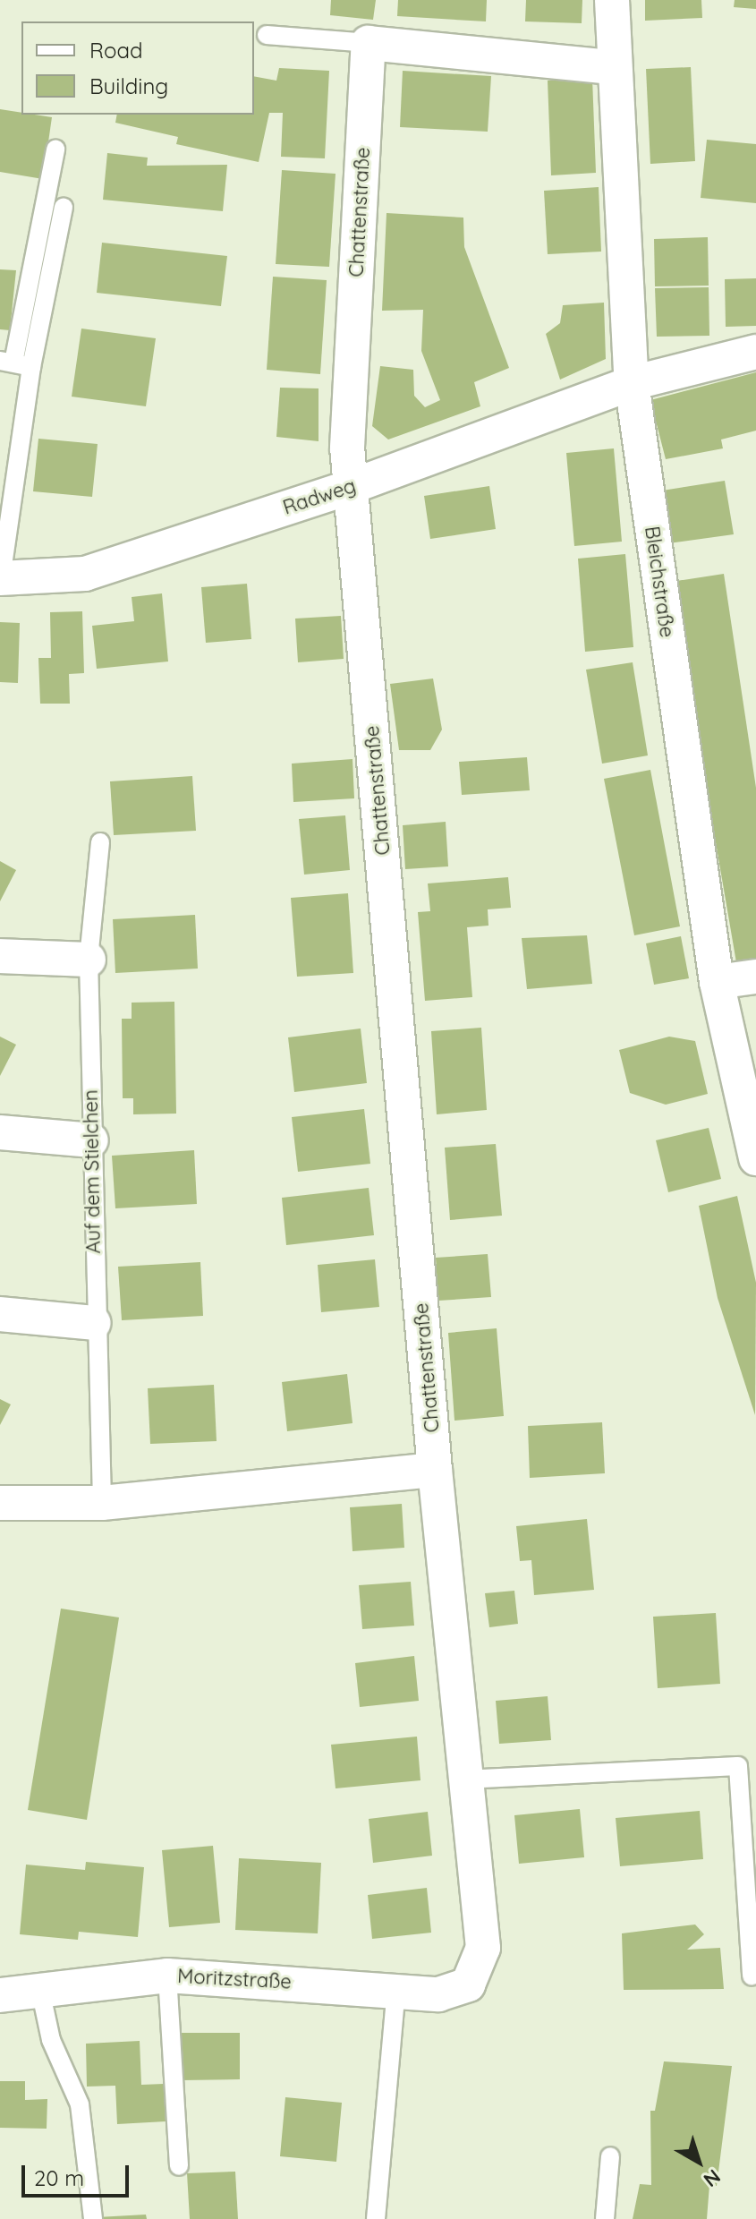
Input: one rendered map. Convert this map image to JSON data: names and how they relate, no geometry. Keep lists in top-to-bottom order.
{
  "streets": {
    "street": [
      "Chattenstraße",
      "Radweg",
      "Bleichstraße",
      "Moritzstraße"
    ],
    "lane": ["Auf dem Stielchen"]
  },
  "crossings": [
    ["Chattenstraße", "Radweg"],
    ["Chattenstraße", "Moritzstraße"],
    ["Radweg", "Bleichstraße"]
  ],
  "legend": ["Road", "Building"],
  "scale_bar": "20 m",
  "north": "bottom right"
}
